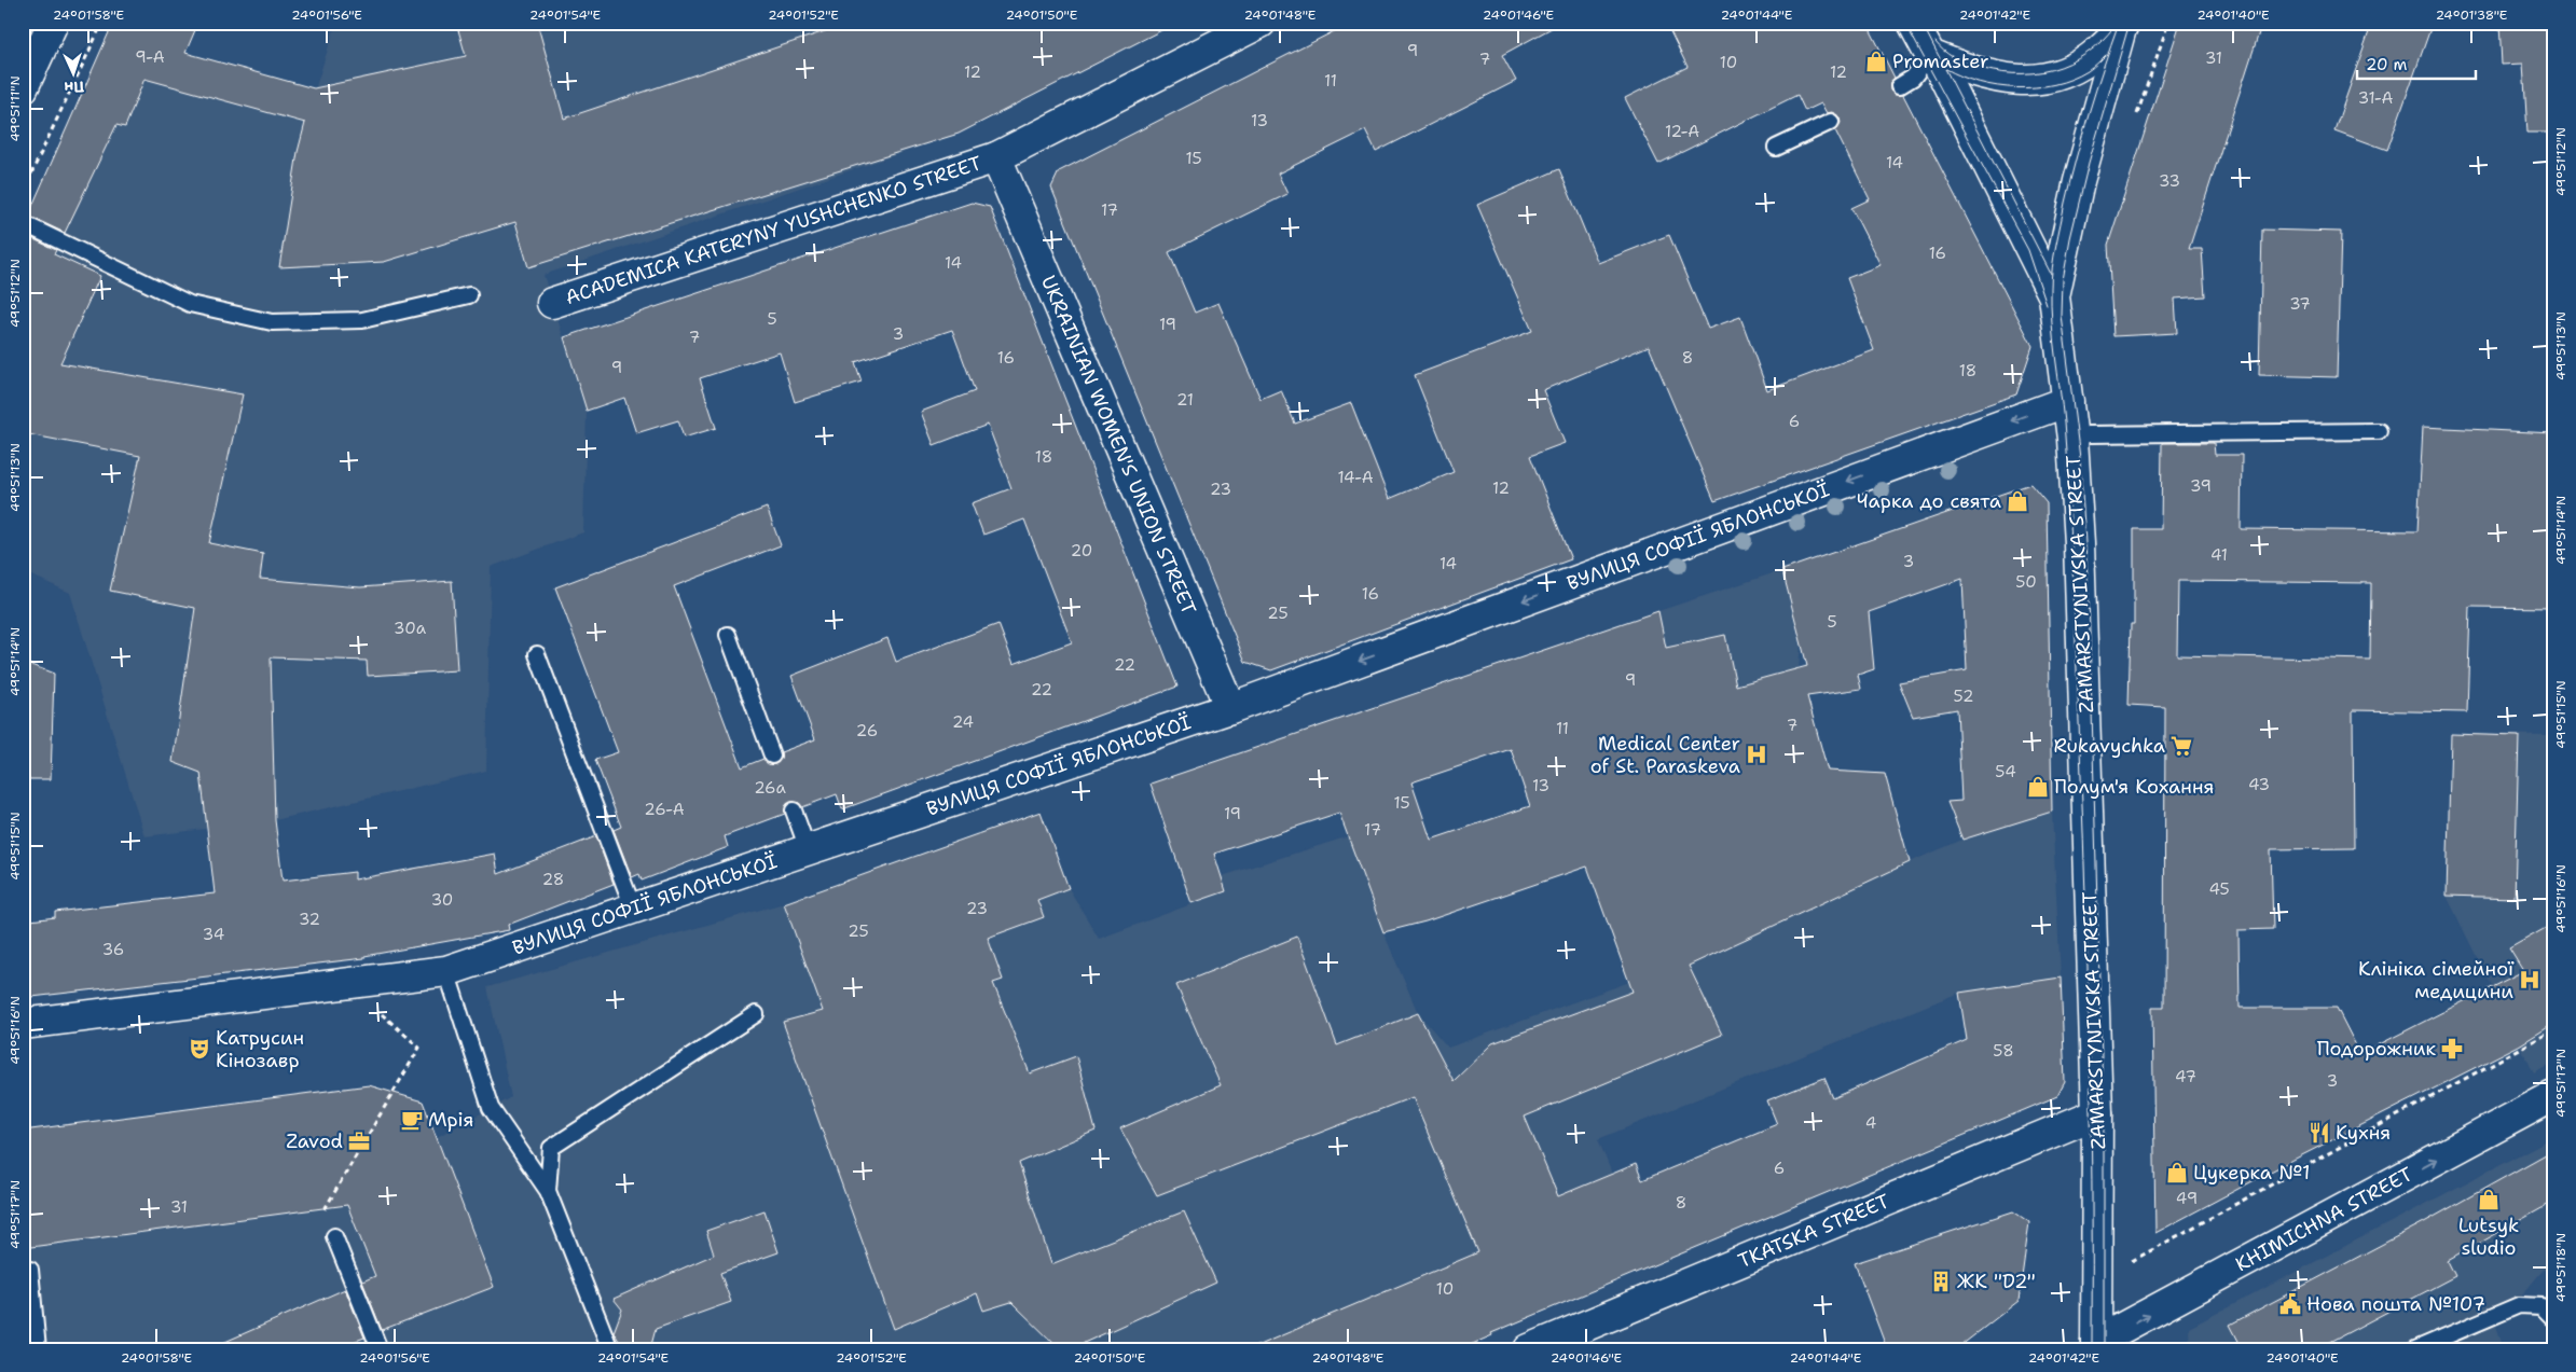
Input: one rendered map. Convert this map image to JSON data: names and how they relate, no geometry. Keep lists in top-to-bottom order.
{
  "streets": {
    "street": [
      "ACADEMICA KATERYNY YUSHCHENKO STREET",
      "UKRAINIAN WOMEN'S UNION STREET",
      "ВУЛИЦЯ СОФІЇ ЯБЛОНСЬКОЇ",
      "ZAMARSTYNIVSKA STREET",
      "KHIMICHNA STREET",
      "TKATSKA STREET"
    ]
  },
  "crossings": [
    ["ACADEMICA KATERYNY YUSHCHENKO STREET", "UKRAINIAN WOMEN'S UNION STREET"],
    ["UKRAINIAN WOMEN'S UNION STREET", "ВУЛИЦЯ СОФІЇ ЯБЛОНСЬКОЇ"],
    ["ВУЛИЦЯ СОФІЇ ЯБЛОНСЬКОЇ", "ZAMARSTYNIVSKA STREET"],
    ["ZAMARSTYNIVSKA STREET", "KHIMICHNA STREET"],
    ["ZAMARSTYNIVSKA STREET", "TKATSKA STREET"]
  ],
  "one_way": ["ВУЛИЦЯ СОФІЇ ЯБЛОНСЬКОЇ", "KHIMICHNA STREET"],
  "places": {
    "shop": [
      "Promaster",
      "Чарка до свята",
      "Полум'я Кохання",
      "Цукерка №1",
      "Lutsyk sludio"
    ],
    "supermarket": ["Rukavychka"],
    "hospital": ["Medical Center of St. Paraskeva", "Клініка сімейної медицини"],
    "theatre": ["Катрусин Кінозавр"],
    "pharmacy": ["Подорожник"],
    "cafe": ["Мрія"],
    "restaurant": ["Кухня"],
    "office": ["Zavod"],
    "building": ["ЖК \"D2\""],
    "public building": ["Нова пошта №107"]
  },
  "house_numbers": [
    "9",
    "9-А",
    "31",
    "7",
    "10",
    "12",
    "12",
    "11",
    "31-А",
    "13",
    "12-А",
    "15",
    "14",
    "33",
    "17",
    "16",
    "14",
    "37",
    "5",
    "19",
    "3",
    "7",
    "16",
    "8",
    "9",
    "18",
    "21",
    "6",
    "18",
    "14-А",
    "39",
    "12",
    "23",
    "20",
    "41",
    "3",
    "14",
    "50",
    "16",
    "25",
    "5",
    "30а",
    "22",
    "9",
    "22",
    "52",
    "24",
    "7",
    "11",
    "26",
    "54",
    "43",
    "13",
    "26а",
    "15",
    "26-А",
    "19",
    "17",
    "28",
    "45",
    "30",
    "23",
    "32",
    "25",
    "34",
    "36",
    "58",
    "47",
    "3",
    "4",
    "6",
    "49",
    "8",
    "31",
    "10"
  ],
  "scale_bar": "20 m",
  "north": "bottom",
  "coordinates": [
    "24°01'58\"E",
    "24°01'56\"E",
    "24°01'54\"E",
    "24°01'52\"E",
    "24°01'50\"E",
    "24°01'48\"E",
    "24°01'46\"E",
    "24°01'44\"E",
    "24°01'42\"E",
    "24°01'40\"E",
    "24°01'38\"E",
    "49°51'11\"N",
    "49°51'12\"N",
    "49°51'13\"N",
    "49°51'14\"N",
    "49°51'15\"N",
    "49°51'16\"N",
    "49°51'17\"N",
    "49°51'18\"N"
  ]
}
